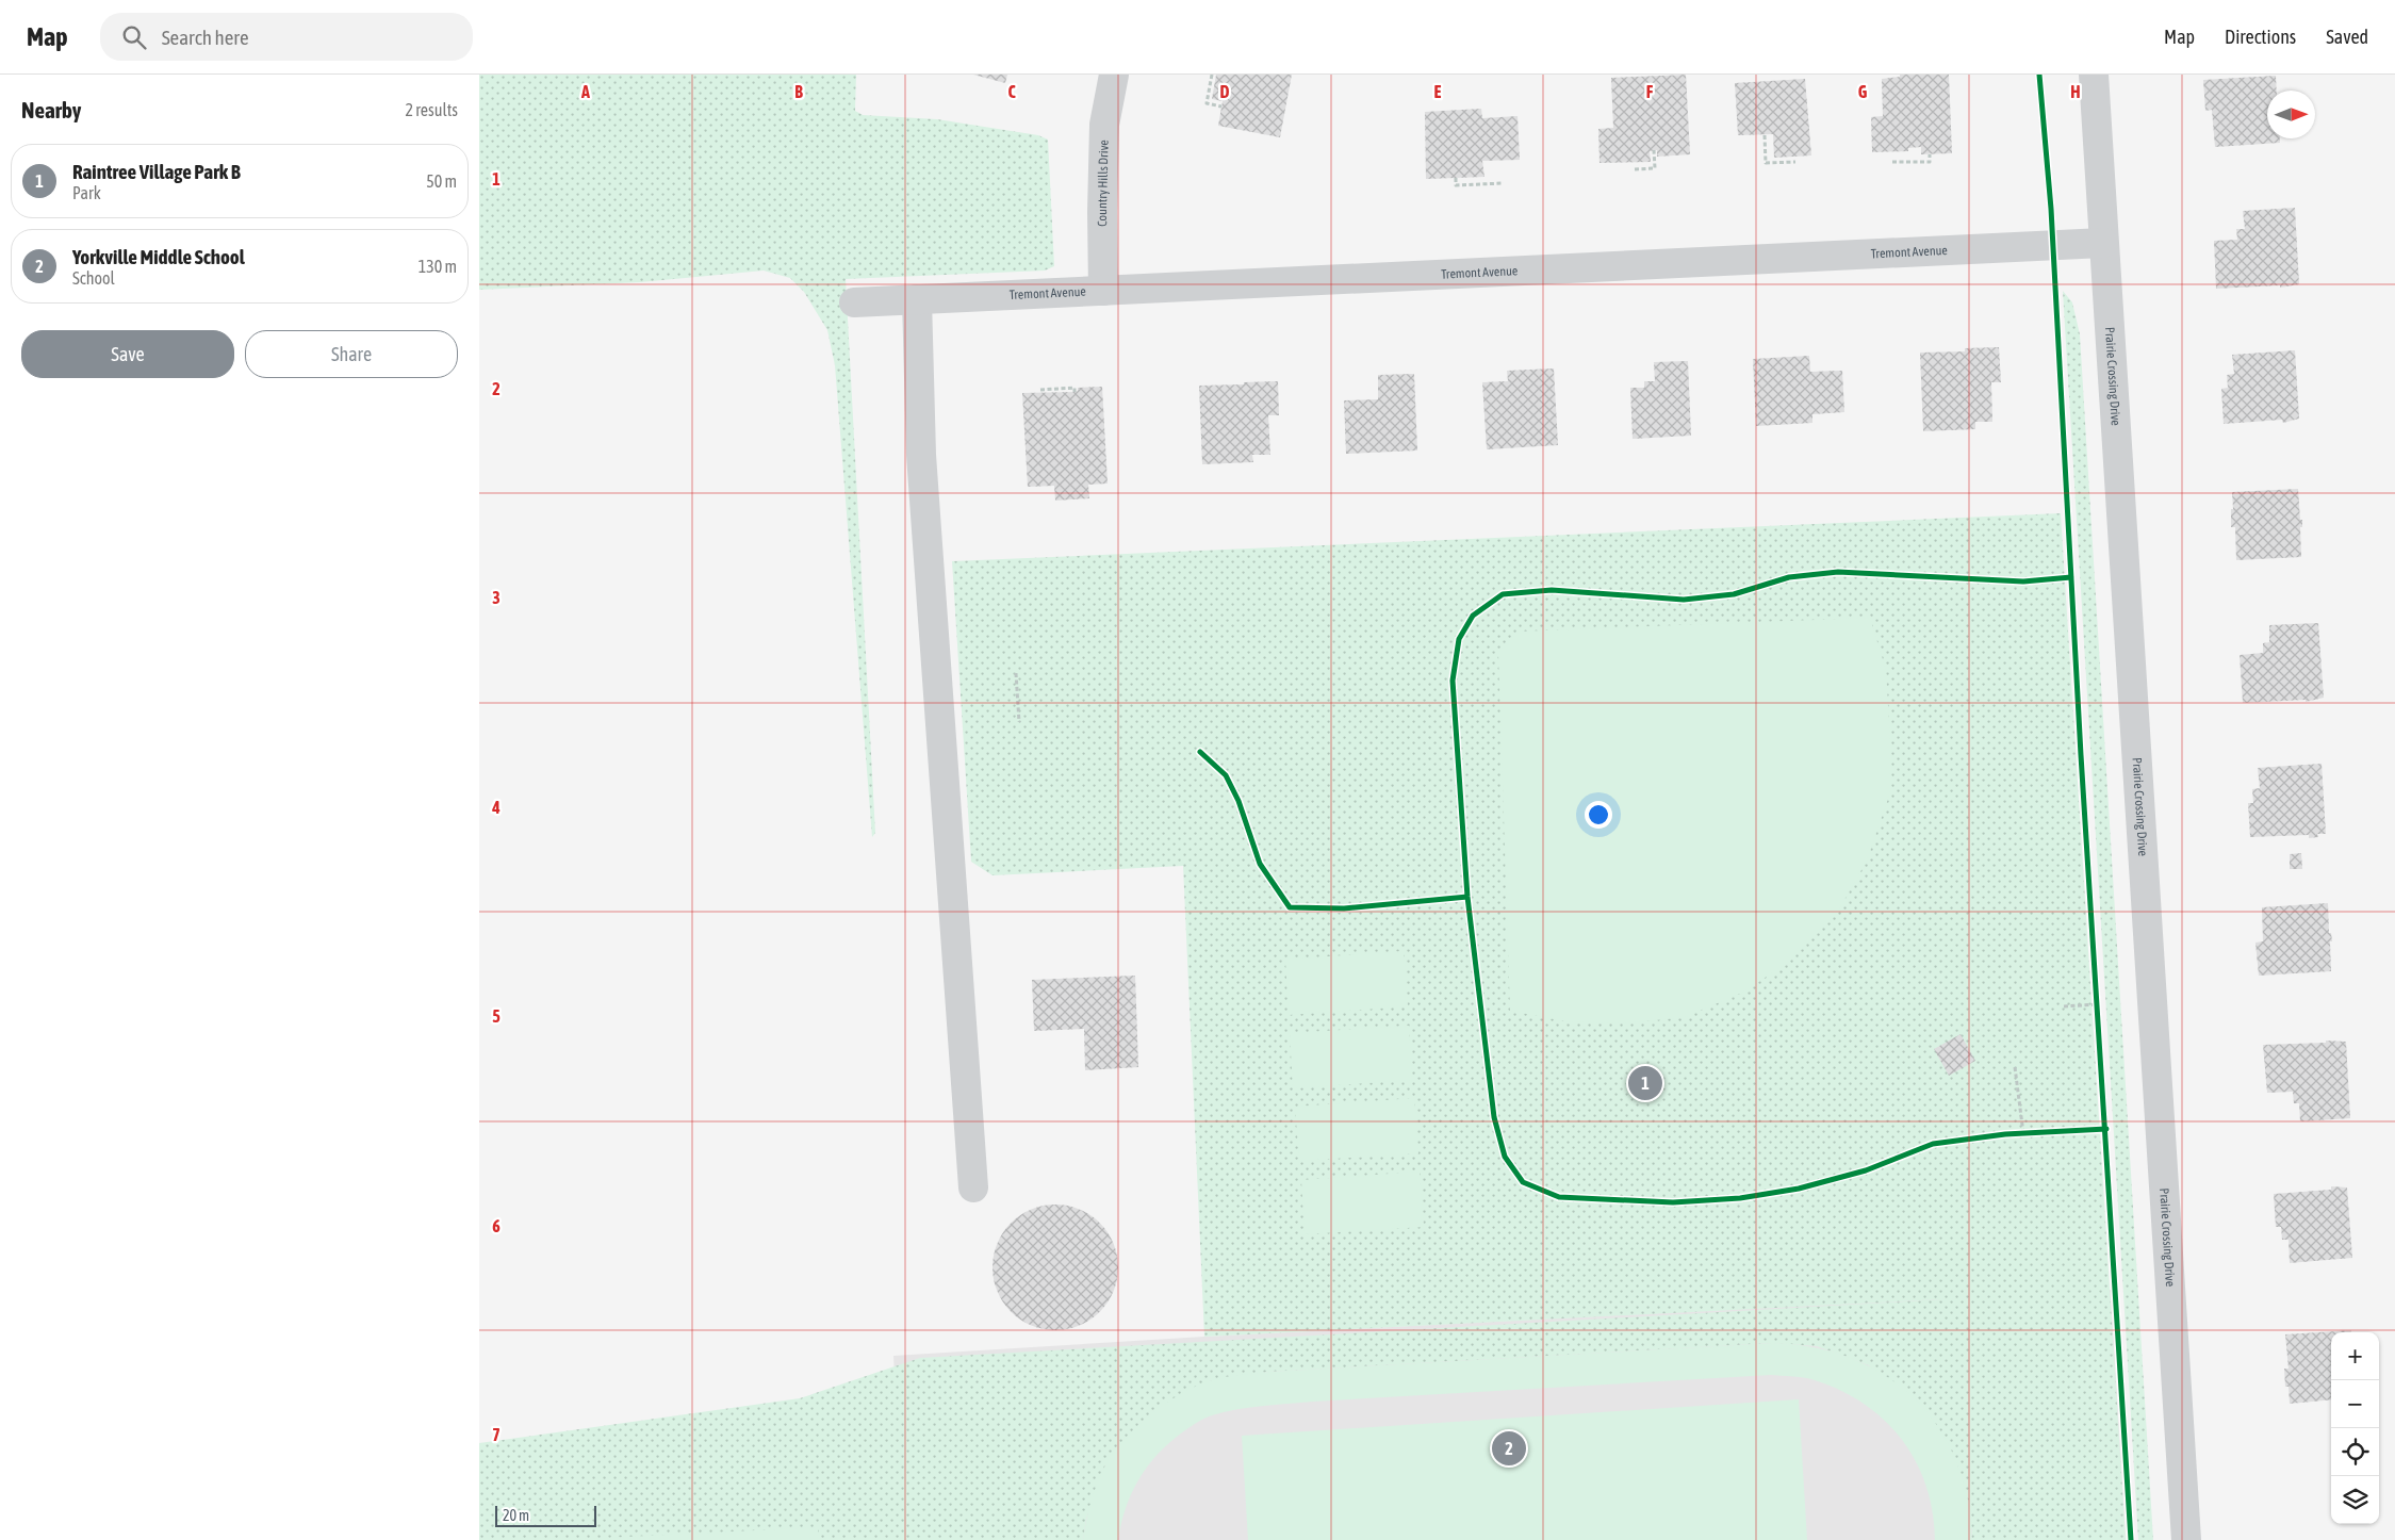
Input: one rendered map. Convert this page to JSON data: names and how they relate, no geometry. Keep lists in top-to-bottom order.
{
  "streets": {
    "street": ["Country Hills Drive", "Tremont Avenue", "Prairie Crossing Drive"]
  },
  "crossings": [
    ["Country Hills Drive", "Tremont Avenue"],
    ["Tremont Avenue", "Prairie Crossing Drive"]
  ],
  "scale_bar": "20 m",
  "north": "right",
  "page": {
    "header": "Map",
    "search": "Search here",
    "nav": ["Map", "Directions", "Saved"],
    "heading": ["Nearby", "2 results"],
    "list": [
      {
        "mark": "1",
        "name": "Raintree Village Park B",
        "note": "Park",
        "value": "50 m"
      },
      {
        "mark": "2",
        "name": "Yorkville Middle School",
        "note": "School",
        "value": "130 m"
      }
    ],
    "buttons": ["Save", "Share"],
    "pins": ["1", "2"],
    "map_buttons": ["+", "−"],
    "scale": "20 m"
  },
  "grid": {
    "columns": [
      "A",
      "B",
      "C",
      "D",
      "E",
      "F",
      "G",
      "H"
    ],
    "rows": [
      "1",
      "2",
      "3",
      "4",
      "5",
      "6",
      "7"
    ]
  }
}
